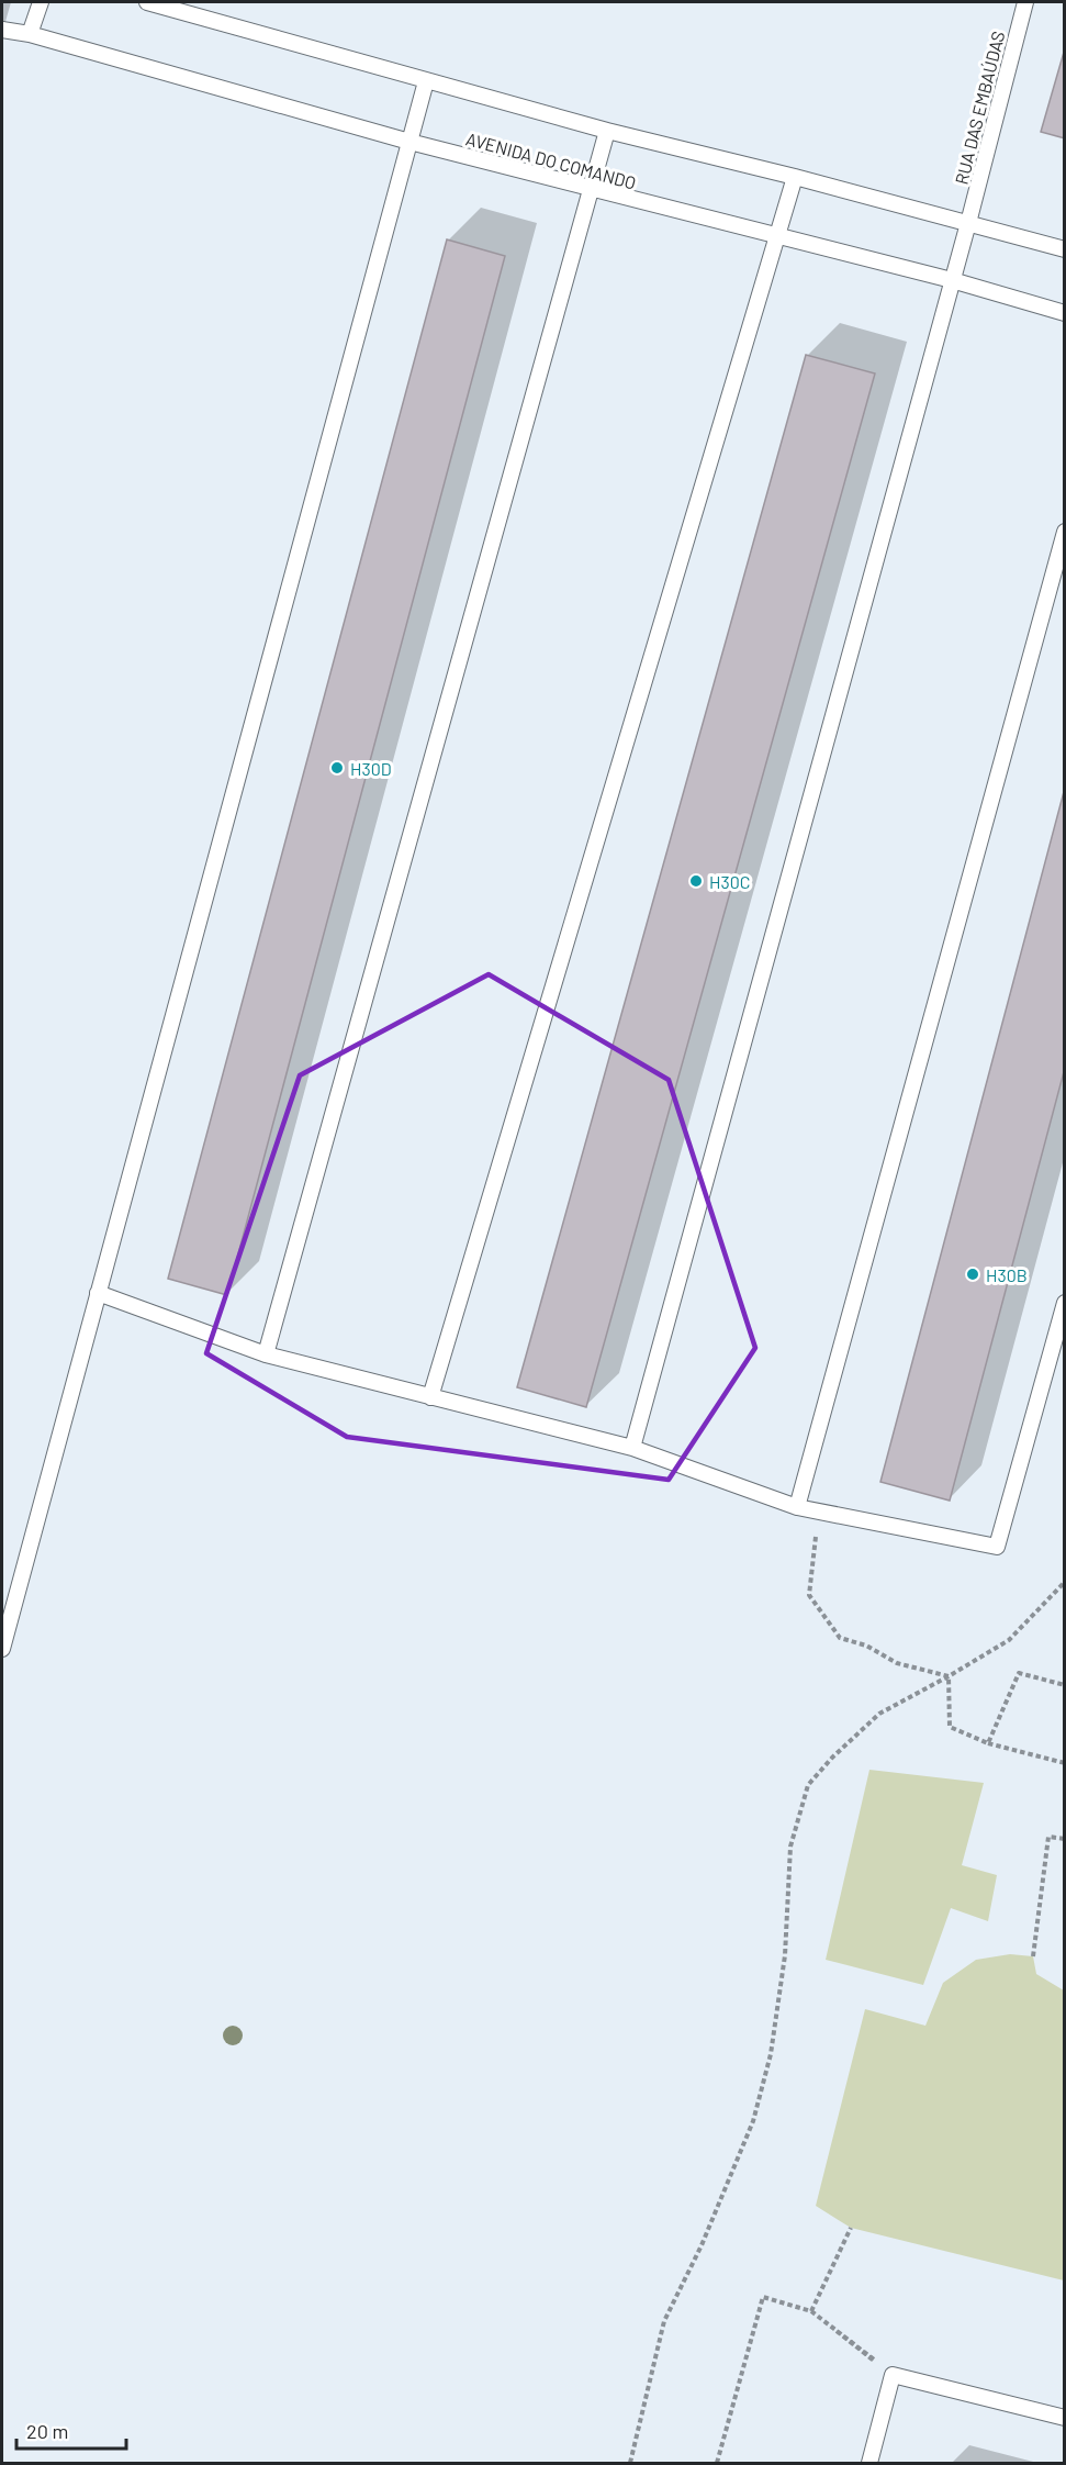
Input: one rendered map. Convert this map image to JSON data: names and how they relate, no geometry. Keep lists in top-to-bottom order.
{
  "streets": {
    "lane": ["RUA DAS EMBAÚDAS", "AVENIDA DO COMANDO"]
  },
  "crossings": [
    ["RUA DAS EMBAÚDAS", "AVENIDA DO COMANDO"]
  ],
  "places": ["H30D", "H30C", "H30B"],
  "scale_bar": "20 m"
}
